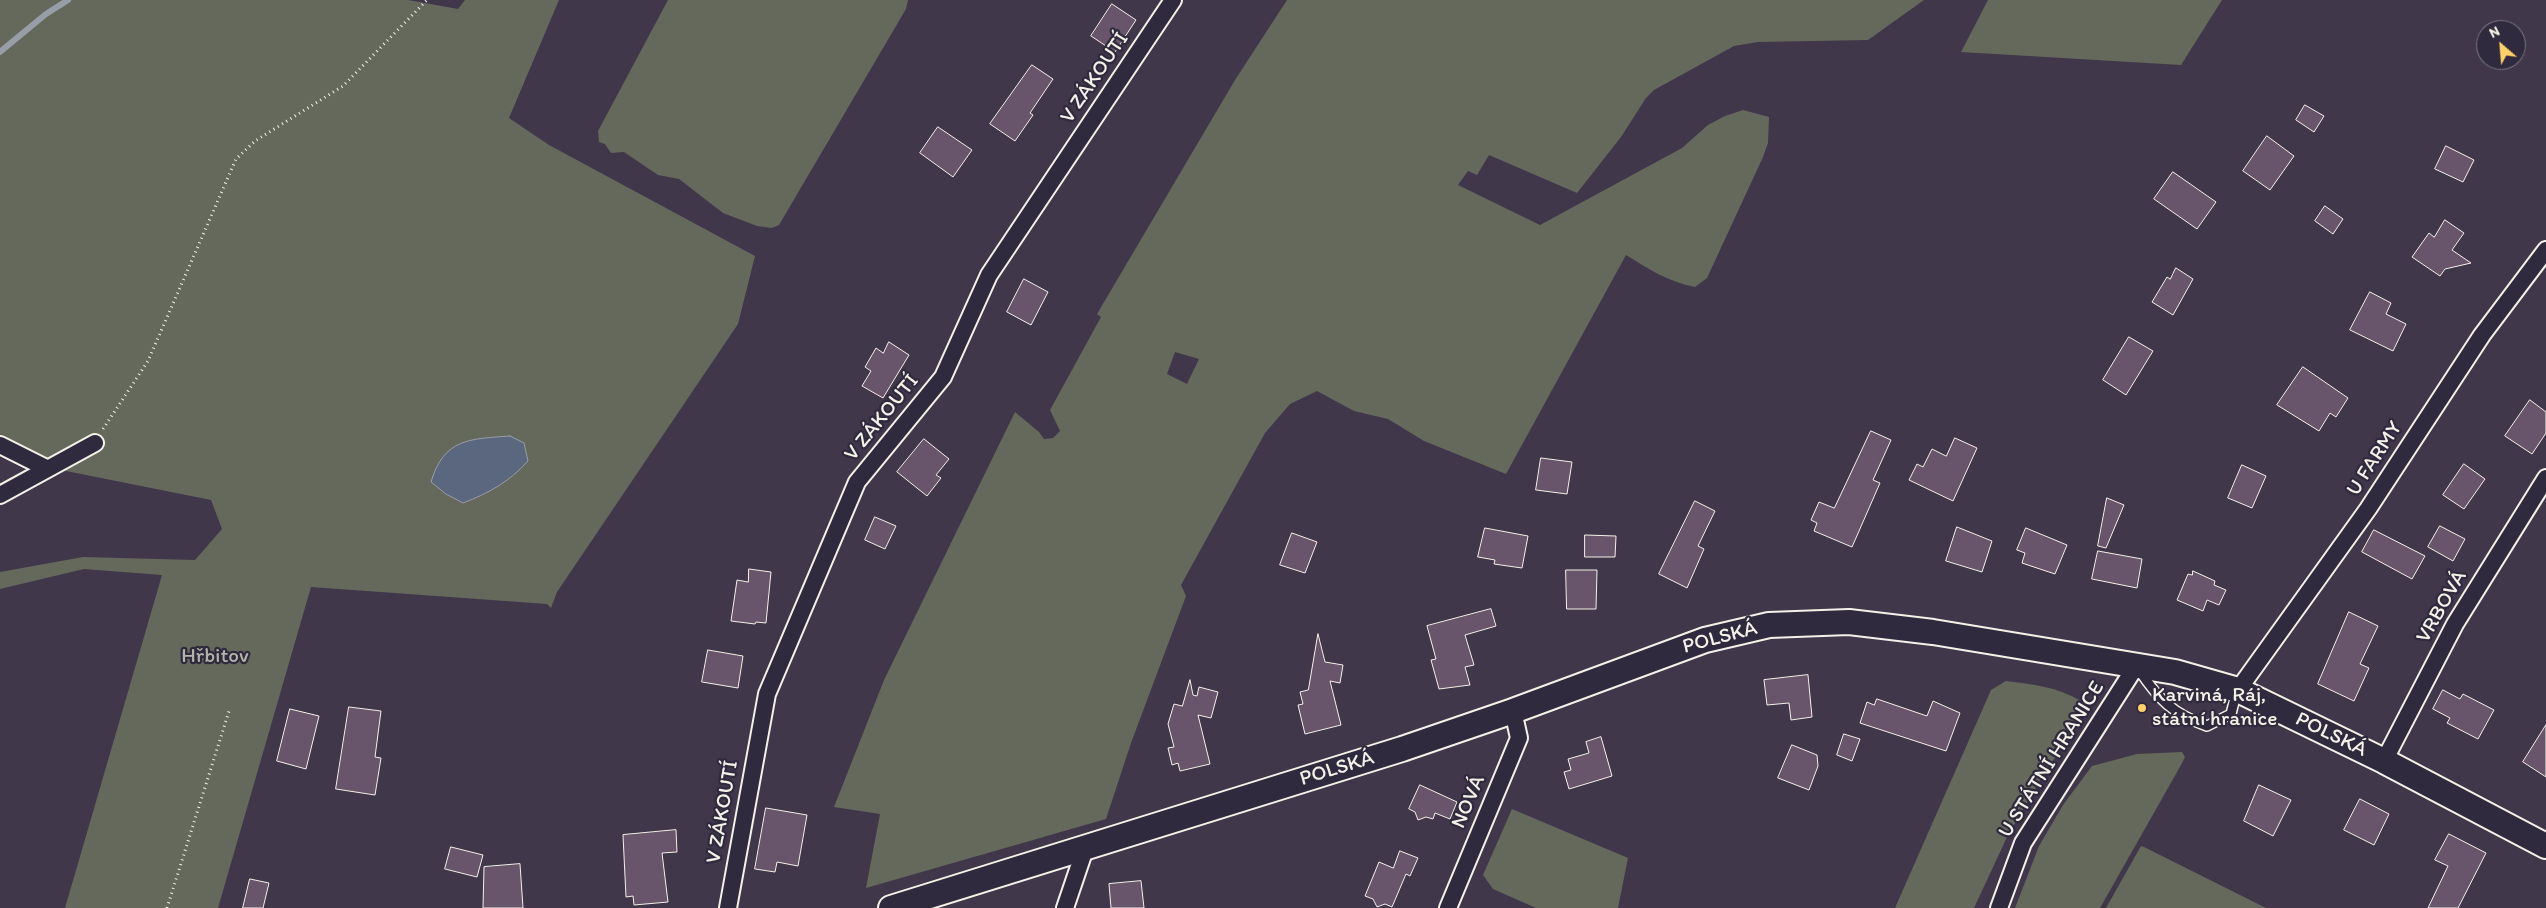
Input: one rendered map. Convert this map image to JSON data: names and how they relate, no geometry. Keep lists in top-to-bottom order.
{
  "streets": {
    "street": [
      "V ZÁKOUTÍ",
      "U FARMY",
      "VRBOVÁ",
      "POLSKÁ",
      "U STÁTNÍ HRANICE",
      "NOVÁ"
    ]
  },
  "crossings": [
    ["U FARMY", "POLSKÁ"],
    ["VRBOVÁ", "POLSKÁ"],
    ["POLSKÁ", "U STÁTNÍ HRANICE"],
    ["POLSKÁ", "NOVÁ"]
  ],
  "parks": ["Hřbitov"],
  "places": ["Karviná, Ráj, státní hranice"],
  "north": "top left"
}
